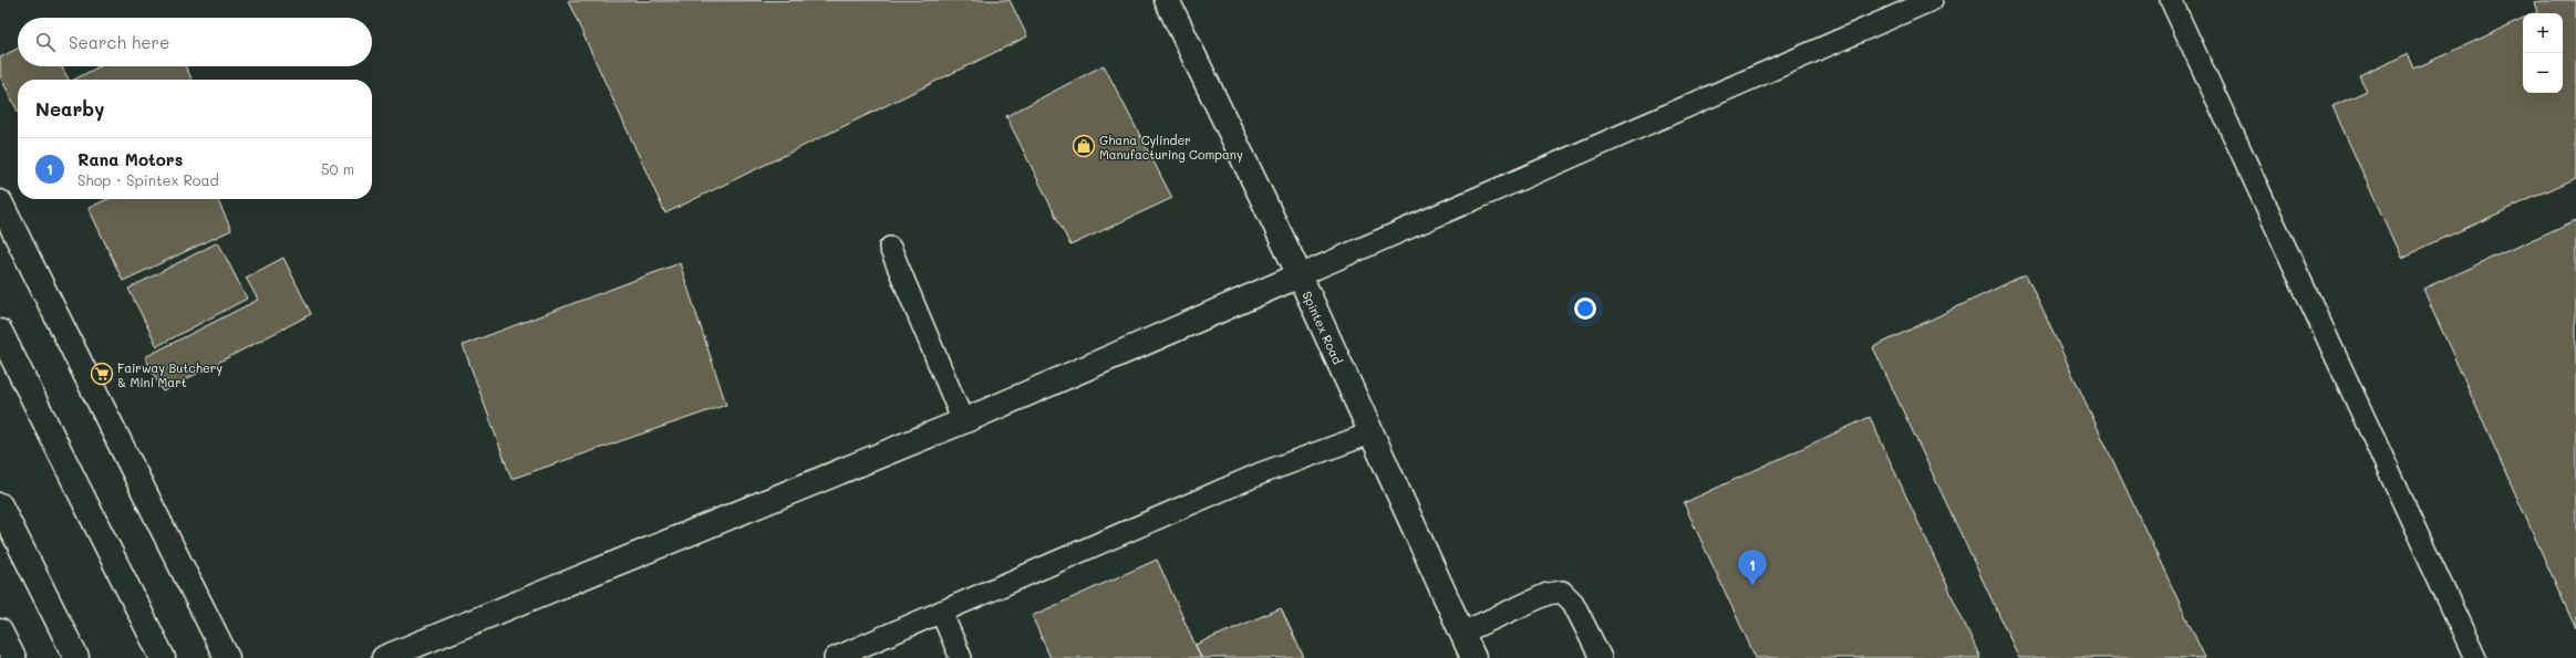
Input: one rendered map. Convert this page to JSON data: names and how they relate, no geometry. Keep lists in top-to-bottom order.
{
  "streets": {
    "street": ["Spintex Road"]
  },
  "places": {
    "shop": ["Ghana Cylinder Manufacturing Company"],
    "supermarket": ["Fairway Butchery & Mini Mart"]
  },
  "page": {
    "map_buttons": ["+", "−"],
    "search": "Search here",
    "heading": "Nearby",
    "list": [
      {
        "mark": "1",
        "name": "Rana Motors",
        "note": "Shop · Spintex Road",
        "value": "50 m"
      }
    ],
    "pins": "1"
  }
}
